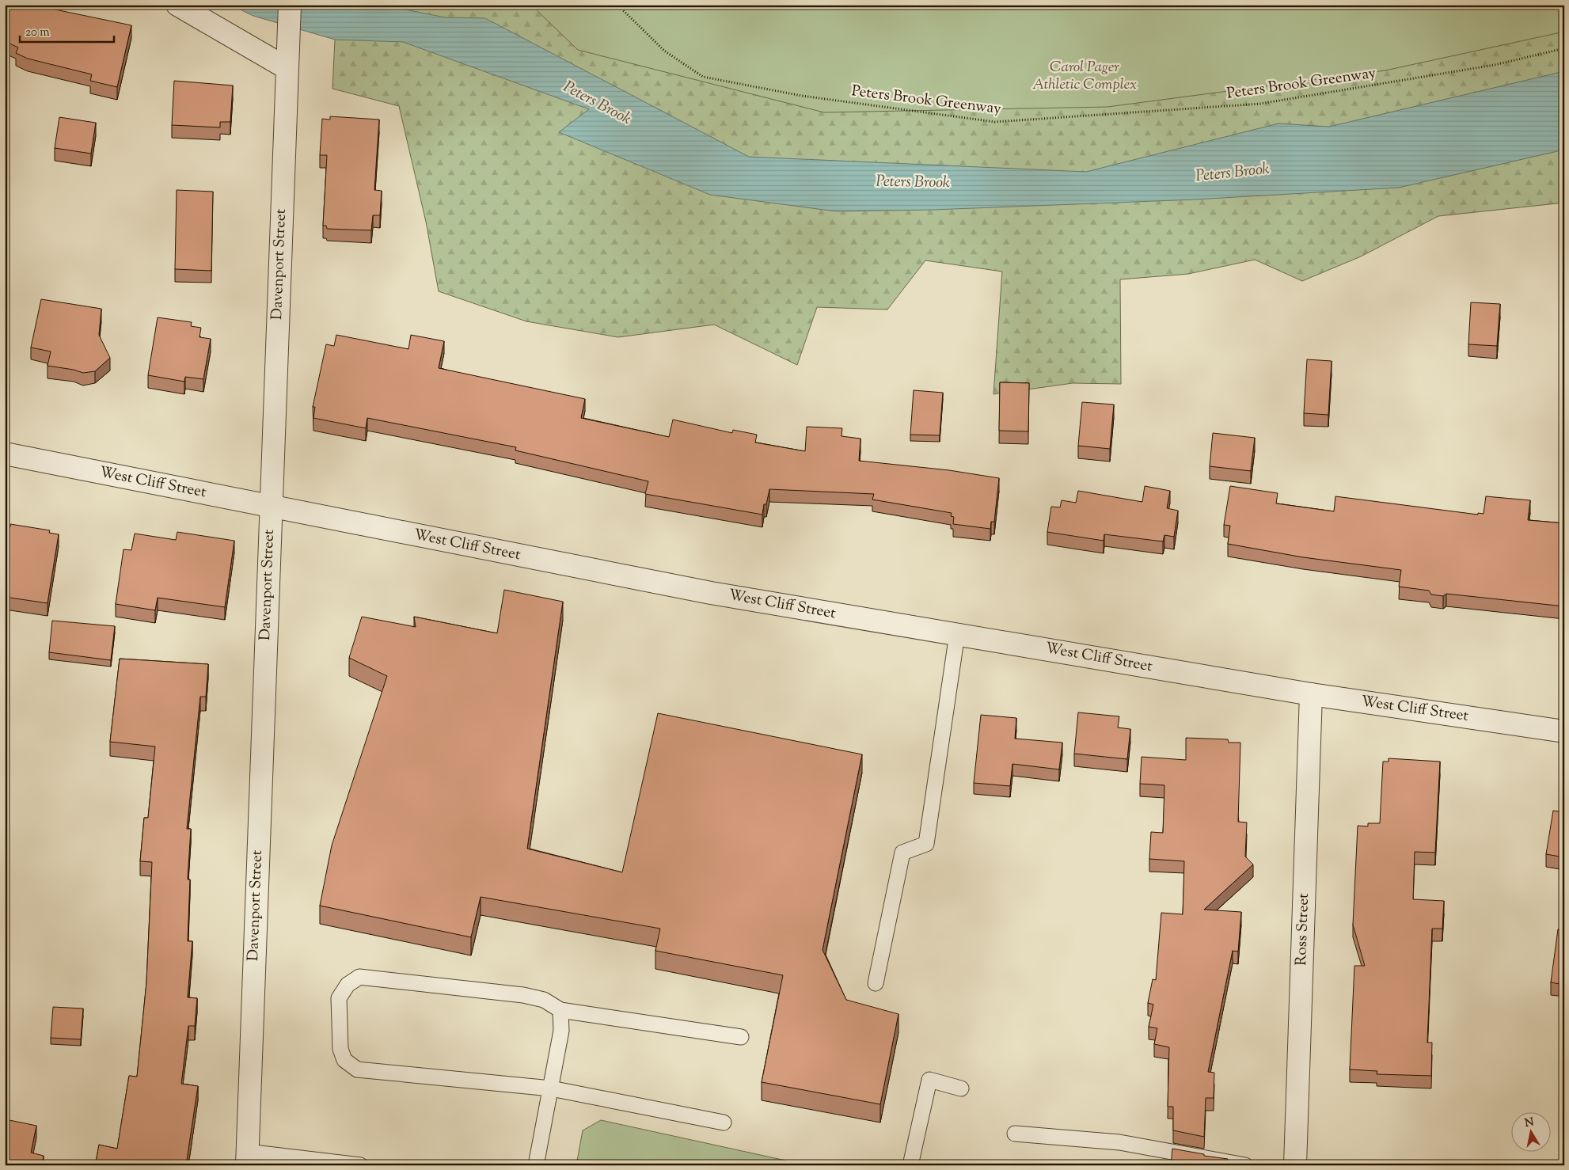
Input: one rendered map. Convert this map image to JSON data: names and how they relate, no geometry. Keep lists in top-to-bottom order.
{
  "streets": {
    "street": ["Davenport Street", "West Cliff Street", "Ross Street"],
    "path": ["Peters Brook Greenway"]
  },
  "crossings": [
    ["Davenport Street", "West Cliff Street"],
    ["West Cliff Street", "Ross Street"]
  ],
  "water": ["Peters Brook"],
  "parks": ["Carol Pager Athletic Complex"],
  "scale_bar": "20 m",
  "north": "top"
}
